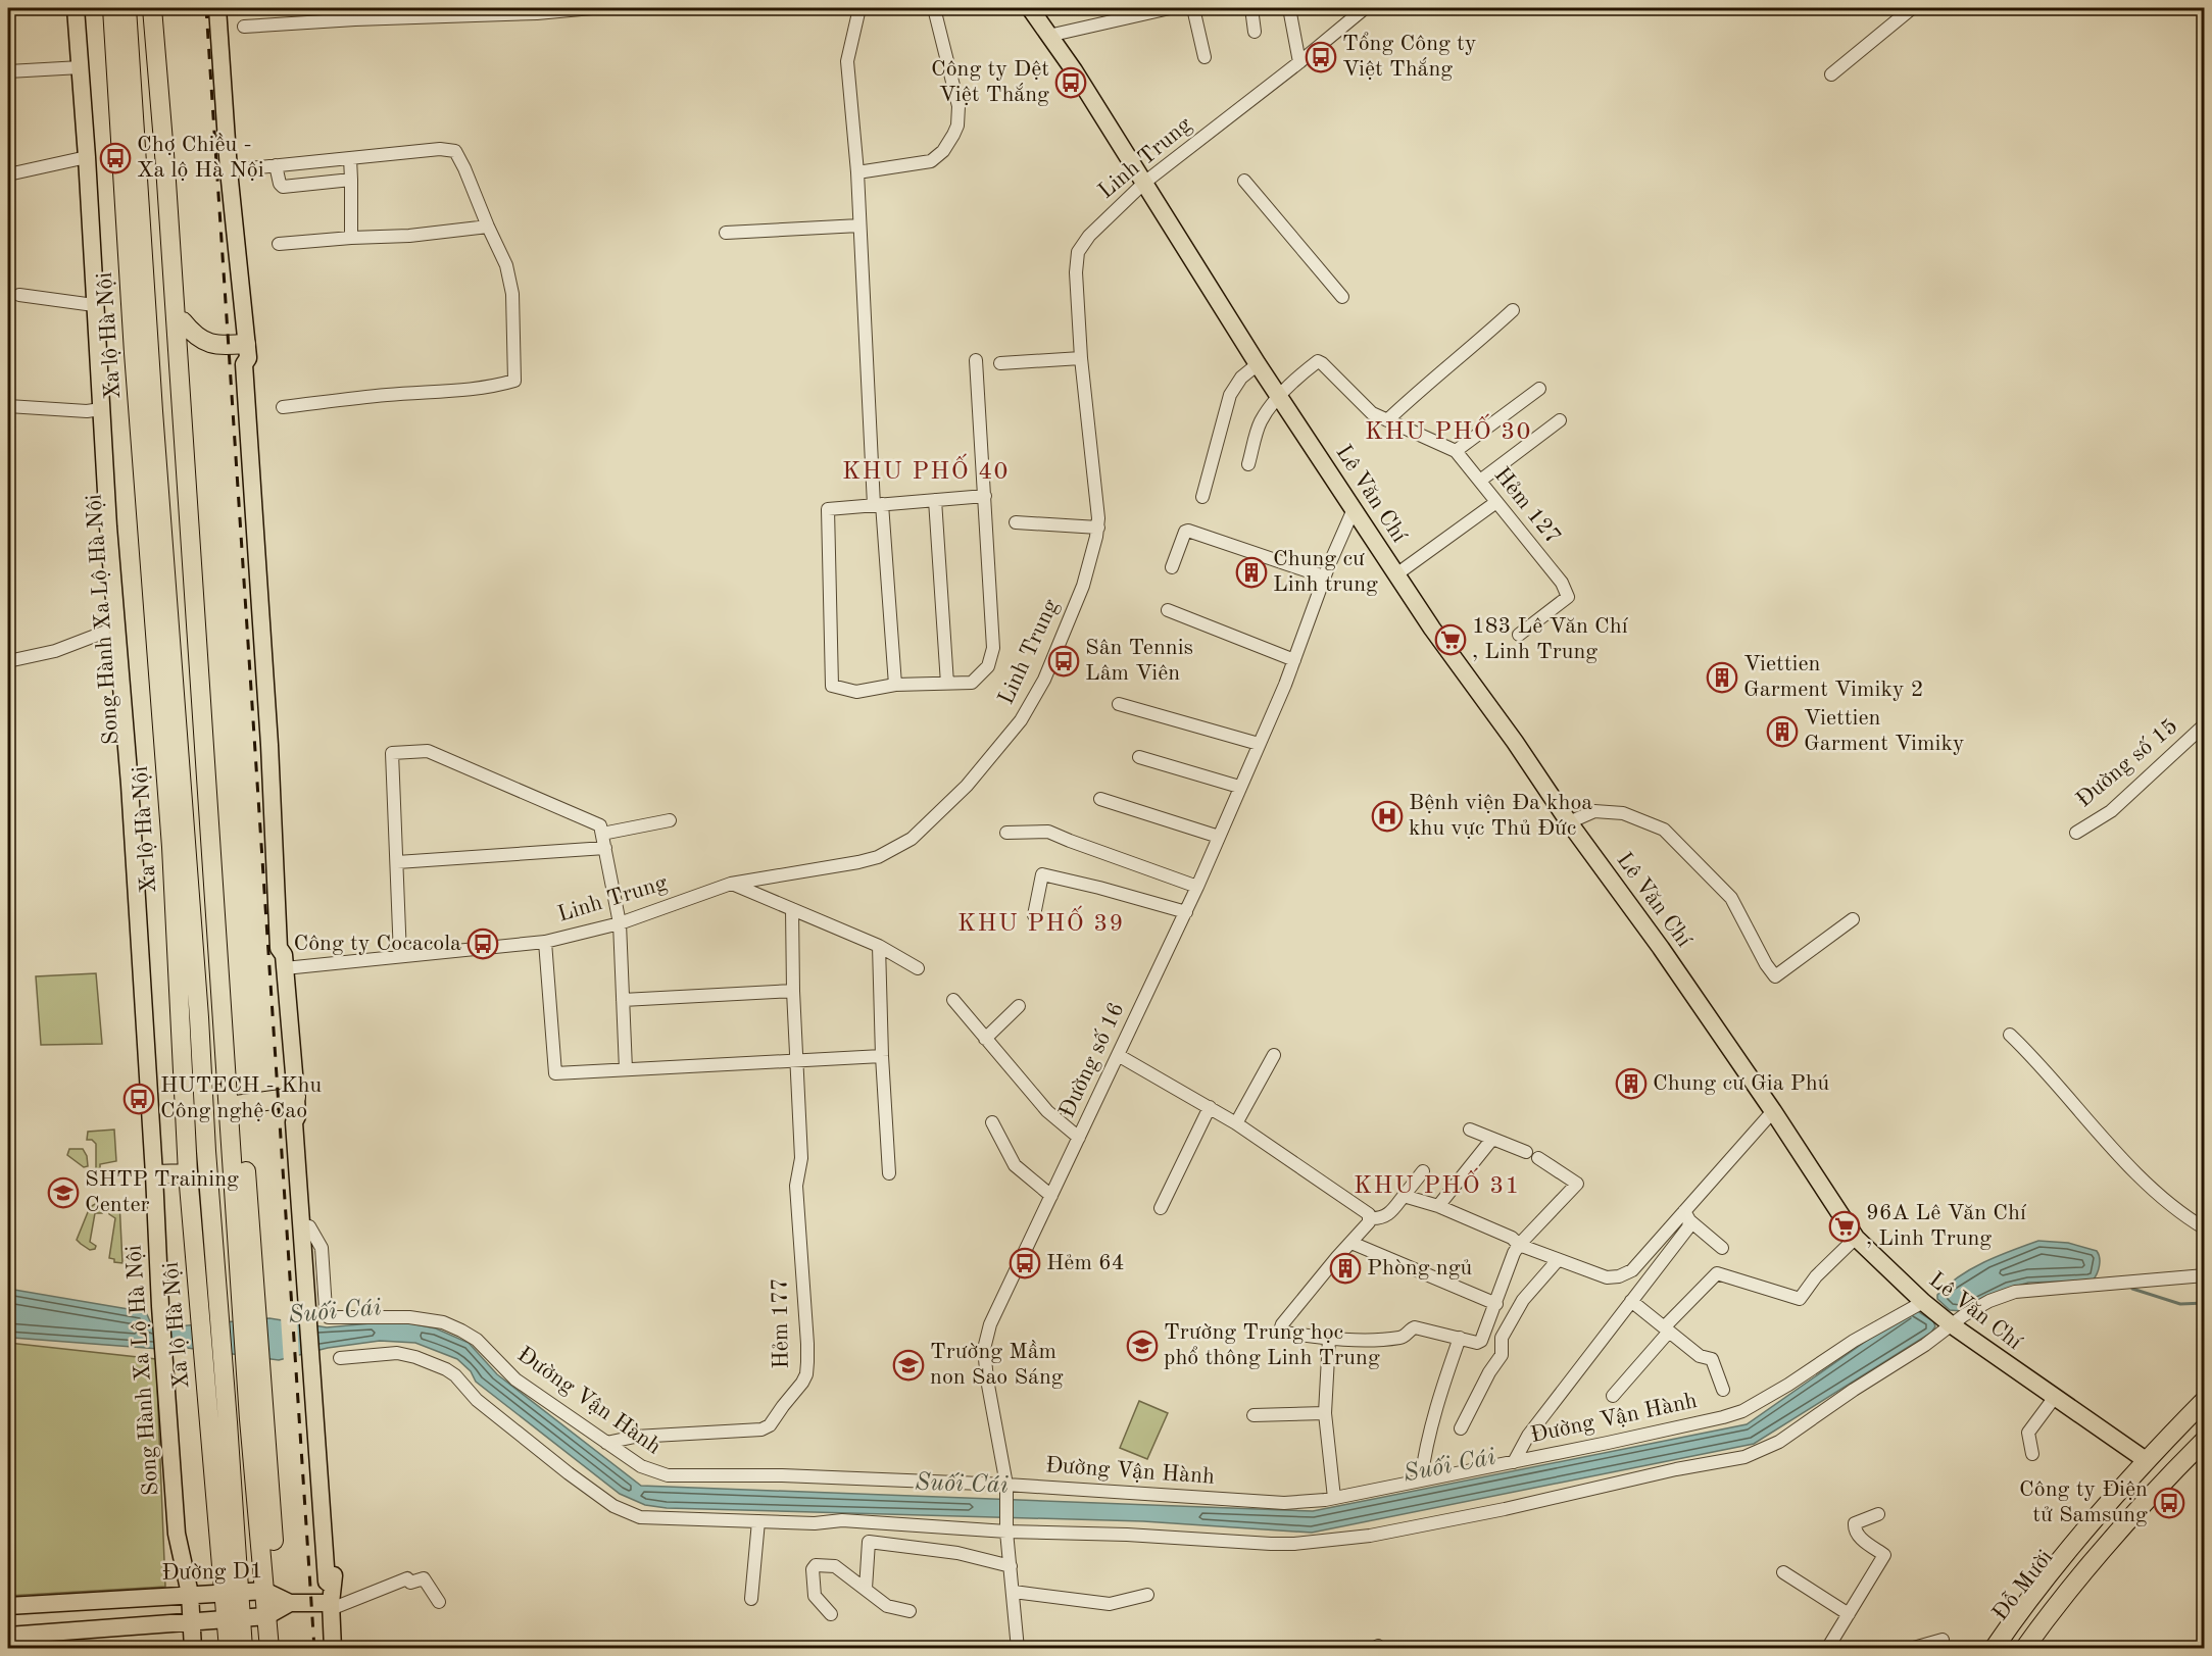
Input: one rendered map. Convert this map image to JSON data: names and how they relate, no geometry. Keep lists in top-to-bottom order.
{
  "streets": {
    "highway": ["Xa lộ Hà Nội", "Đỗ Mười"],
    "main road": ["Lê Văn Chí", "Song Hành Xa Lộ Hà Nội", "Đường D1"],
    "street": [
      "Linh Trung",
      "Hẻm 127",
      "Đường số 15",
      "Đường số 16",
      "Hẻm 177",
      "Đường Vận Hành"
    ]
  },
  "crossings": [
    ["Linh Trung", "Lê Văn Chí"],
    ["Xa lộ Hà Nội", "Đường D1"],
    ["Lê Văn Chí", "Hẻm 127"],
    ["Lê Văn Chí", "Đường số 16"],
    ["Lê Văn Chí", "Đường Vận Hành"],
    ["Lê Văn Chí", "Đỗ Mười"],
    ["Song Hành Xa Lộ Hà Nội", "Đường D1"],
    ["Đường số 16", "Đường Vận Hành"],
    ["Hẻm 177", "Đường Vận Hành"]
  ],
  "districts": [
    "KHU PHỐ 30",
    "KHU PHỐ 40",
    "KHU PHỐ 39",
    "KHU PHỐ 31"
  ],
  "water": ["Suối Cái"],
  "places": {
    "bus stop": [
      "Tổng Công ty Việt Thắng",
      "Công ty Dệt Việt Thắng",
      "Chợ Chiều - Xa lộ Hà Nội",
      "Sân Tennis Lâm Viên",
      "Công ty Cocacola",
      "HUTECH - Khu Công nghệ Cao",
      "Hẻm 64",
      "Công ty Điện tử Samsung"
    ],
    "building": [
      "Chung cư Linh trung",
      "Viettien Garment Vimiky 2",
      "Viettien Garment Vimiky",
      "Chung cư Gia Phú",
      "Phòng ngủ"
    ],
    "supermarket": ["183 Lê Văn Chí , Linh Trung", "96A Lê Văn Chí , Linh Trung"],
    "hospital": ["Bệnh viện Đa khoa khu vực Thủ Đức"],
    "school or university": ["SHTP Training Center", "Trường Trung học phổ thông Linh Trung", "Trường Mầm non Sao Sáng"]
  }
}
